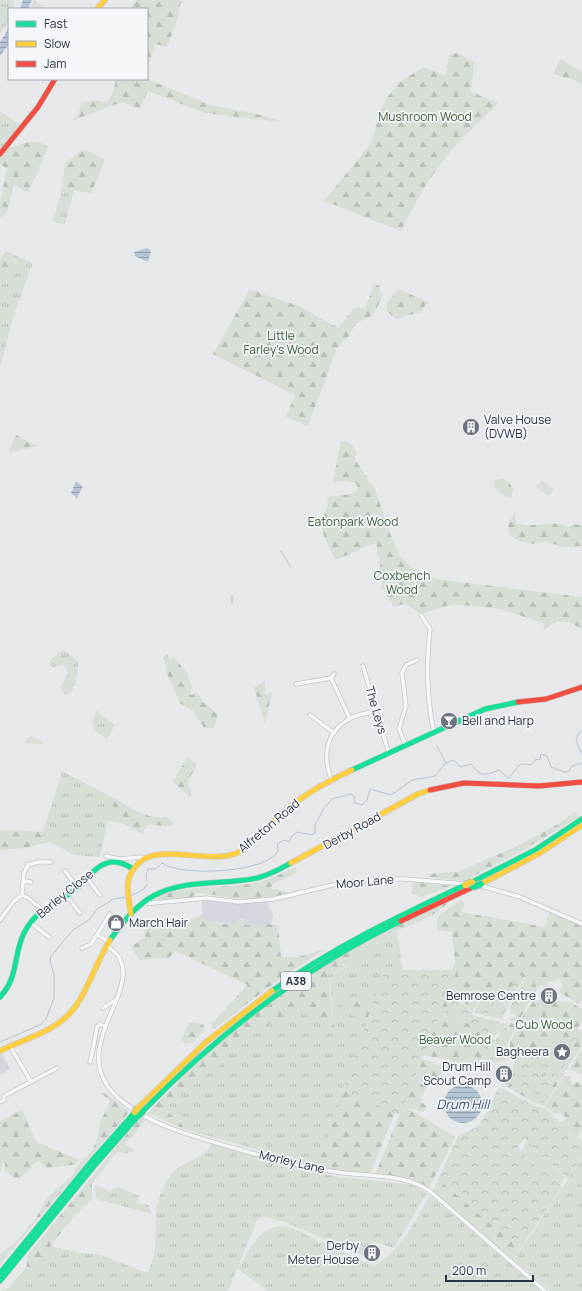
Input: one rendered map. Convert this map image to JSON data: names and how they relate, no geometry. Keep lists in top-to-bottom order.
{
  "streets": {
    "main road": [
      "Alfreton Road",
      "Derby Road",
      "Barley Close",
      "A38"
    ],
    "street": ["The Leys", "Moor Lane", "Morley Lane"]
  },
  "crossings": [
    ["The Leys", "Alfreton Road"],
    ["Derby Road", "Moor Lane"]
  ],
  "water": ["Drum Hill"],
  "parks": [
    "Mushroom Wood",
    "Little Farley's Wood",
    "Eatonpark Wood",
    "Coxbench Wood",
    "Cub Wood",
    "Beaver Wood"
  ],
  "places": {
    "building": [
      "Valve House (DVWB)",
      "Bemrose Centre",
      "Drum Hill Scout Camp",
      "Derby Meter House"
    ],
    "bar": ["Bell and Harp"],
    "shop": ["March Hair"],
    "place": ["Bagheera"]
  },
  "legend": ["Fast", "Slow", "Jam"],
  "scale_bar": "200 m"
}
